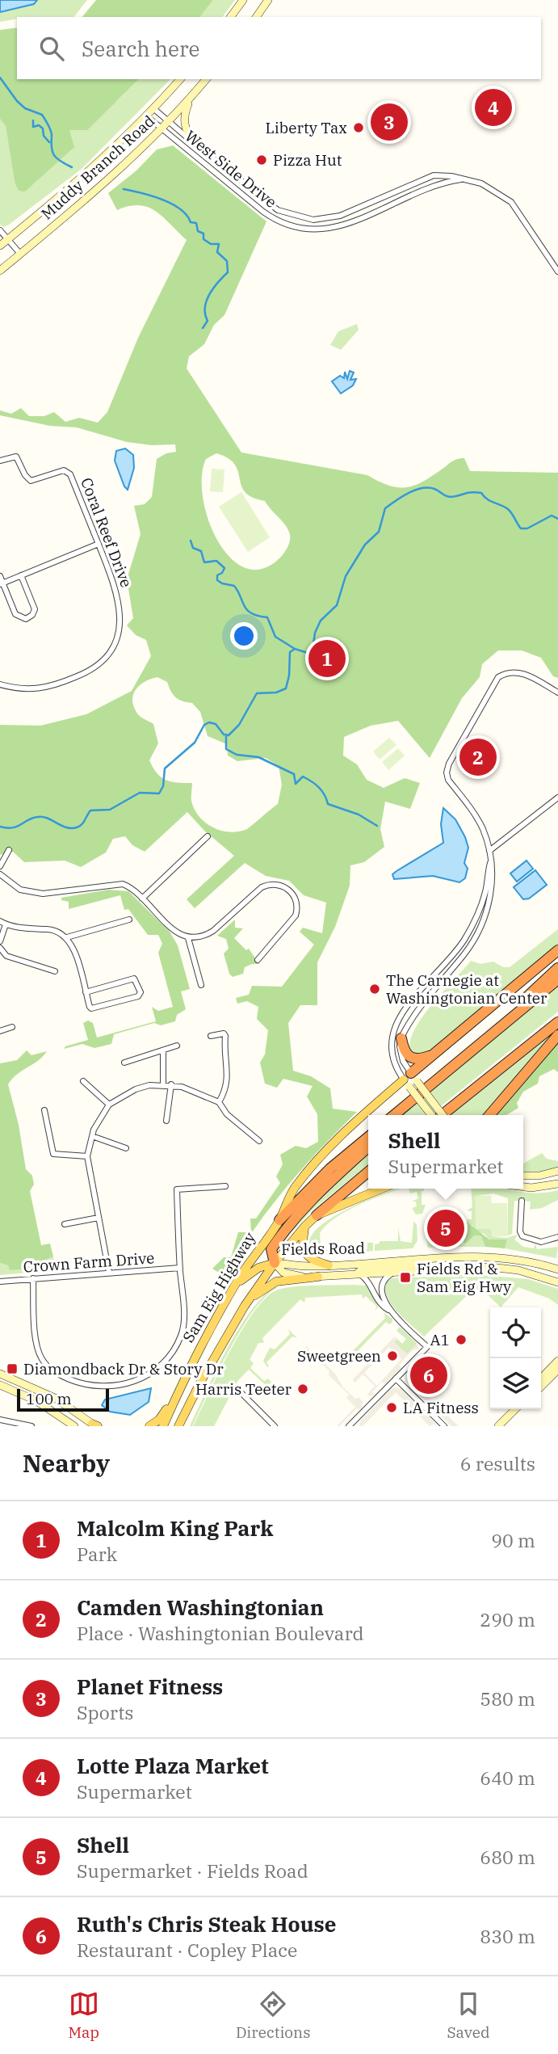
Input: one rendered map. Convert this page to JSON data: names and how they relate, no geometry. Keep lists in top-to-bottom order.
{
  "streets": {
    "highway": ["Sam Eig Highway"],
    "main road": ["Muddy Branch Road", "Fields Road"],
    "street": ["West Side Drive", "Coral Reef Drive", "Crown Farm Drive"]
  },
  "crossings": [
    ["Muddy Branch Road", "West Side Drive"],
    ["Fields Road", "Sam Eig Highway"]
  ],
  "places": {
    "other": [
      "Liberty Tax",
      "Pizza Hut",
      "The Carnegie at Washingtonian Center",
      "A1",
      "Sweetgreen",
      "Harris Teeter",
      "LA Fitness"
    ],
    "transit": ["Fields Rd & Sam Eig Hwy", "Diamondback Dr & Story Dr"]
  },
  "scale_bar": "100 m",
  "page": {
    "search": "Search here",
    "pins": [
      "4",
      "3",
      "1",
      "2",
      "5",
      "6"
    ],
    "popup": ["Shell", "Supermarket"],
    "scale": "100 m",
    "heading": ["Nearby", "6 results"],
    "list": [
      {
        "mark": "1",
        "name": "Malcolm King Park",
        "note": "Park",
        "value": "90 m"
      },
      {
        "mark": "2",
        "name": "Camden Washingtonian",
        "note": "Place · Washingtonian Boulevard",
        "value": "290 m"
      },
      {
        "mark": "3",
        "name": "Planet Fitness",
        "note": "Sports",
        "value": "580 m"
      },
      {
        "mark": "4",
        "name": "Lotte Plaza Market",
        "note": "Supermarket",
        "value": "640 m"
      },
      {
        "mark": "5",
        "name": "Shell",
        "note": "Supermarket · Fields Road",
        "value": "680 m"
      },
      {
        "mark": "6",
        "name": "Ruth's Chris Steak House",
        "note": "Restaurant · Copley Place",
        "value": "830 m"
      }
    ],
    "nav": ["Map", "Directions", "Saved"]
  }
}
